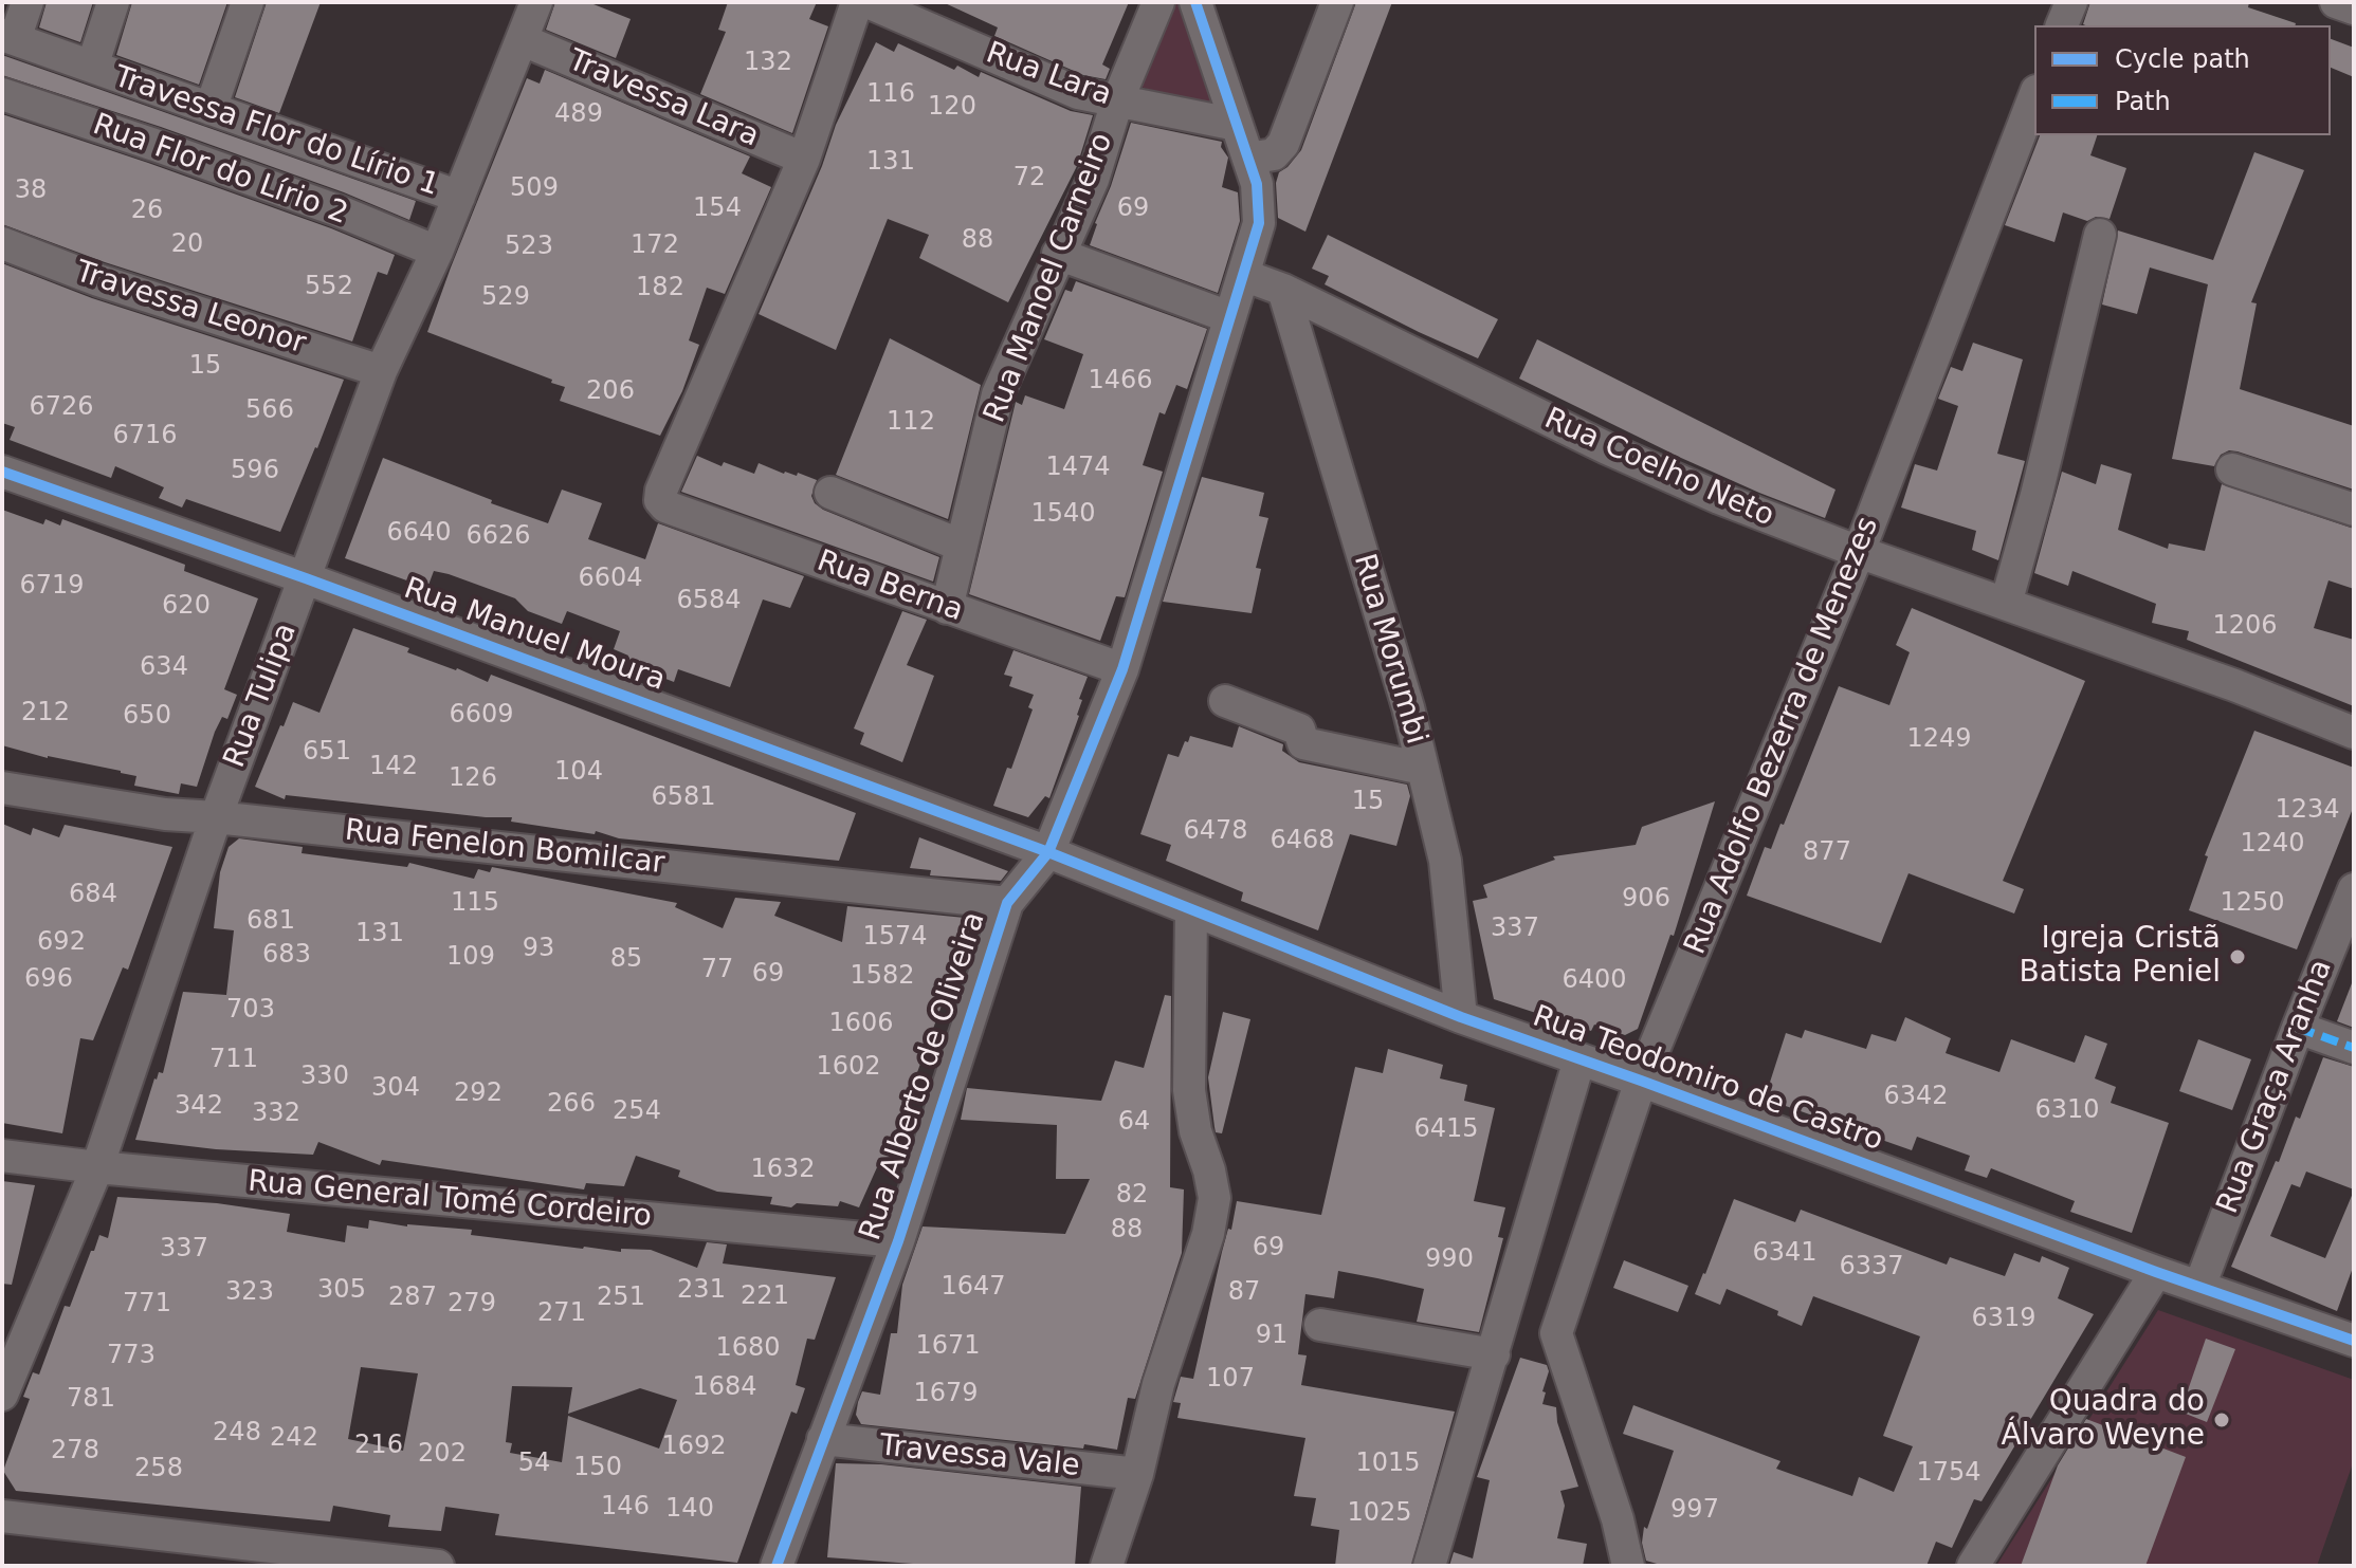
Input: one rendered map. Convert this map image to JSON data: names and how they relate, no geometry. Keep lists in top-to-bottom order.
{
  "streets": {
    "street": [
      "Rua Lara",
      "Travessa Lara",
      "Travessa Flor do Lírio 1",
      "Rua Flor do Lírio 2",
      "Rua Manoel Carneiro",
      "Travessa Leonor",
      "Rua Coelho Neto",
      "Rua Berna",
      "Rua Manuel Moura",
      "Rua Morumbi",
      "Rua Tulipa",
      "Rua Adolfo Bezerra de Menezes",
      "Rua Fenelon Bomilcar",
      "Rua Alberto de Oliveira",
      "Rua Teodomiro de Castro",
      "Rua Graça Aranha",
      "Rua General Tomé Cordeiro",
      "Travessa Vale"
    ]
  },
  "crossings": [
    ["Rua Lara", "Rua Manoel Carneiro"],
    ["Travessa Lara", "Rua Berna"],
    ["Travessa Lara", "Rua Tulipa"],
    ["Travessa Flor do Lírio 1", "Rua Tulipa"],
    ["Rua Flor do Lírio 2", "Rua Tulipa"],
    ["Rua Manoel Carneiro", "Rua Berna"],
    ["Travessa Leonor", "Rua Tulipa"],
    ["Rua Coelho Neto", "Rua Morumbi"],
    ["Rua Coelho Neto", "Rua Adolfo Bezerra de Menezes"],
    ["Rua Coelho Neto", "Rua Alberto de Oliveira"],
    ["Rua Berna", "Rua Alberto de Oliveira"],
    ["Rua Manuel Moura", "Rua Tulipa"],
    ["Rua Manuel Moura", "Rua Alberto de Oliveira"],
    ["Rua Manuel Moura", "Rua Teodomiro de Castro"],
    ["Rua Morumbi", "Rua Teodomiro de Castro"],
    ["Rua Tulipa", "Rua Fenelon Bomilcar"],
    ["Rua Tulipa", "Rua General Tomé Cordeiro"],
    ["Rua Adolfo Bezerra de Menezes", "Rua Teodomiro de Castro"],
    ["Rua Fenelon Bomilcar", "Rua Alberto de Oliveira"],
    ["Rua Alberto de Oliveira", "Rua Teodomiro de Castro"],
    ["Rua Alberto de Oliveira", "Rua General Tomé Cordeiro"],
    ["Rua Alberto de Oliveira", "Travessa Vale"],
    ["Rua Teodomiro de Castro", "Rua Graça Aranha"]
  ],
  "places": ["Igreja Cristã Batista Peniel", "Quadra do Álvaro Weyne"],
  "house_numbers": [
    "132",
    "116",
    "120",
    "489",
    "131",
    "72",
    "509",
    "38",
    "154",
    "69",
    "26",
    "88",
    "20",
    "172",
    "523",
    "552",
    "182",
    "529",
    "15",
    "1466",
    "206",
    "6726",
    "566",
    "112",
    "6716",
    "1474",
    "596",
    "1540",
    "6640",
    "6626",
    "6604",
    "6719",
    "6584",
    "620",
    "1206",
    "634",
    "212",
    "6609",
    "650",
    "1249",
    "651",
    "142",
    "104",
    "126",
    "6581",
    "15",
    "1234",
    "6478",
    "6468",
    "1240",
    "877",
    "684",
    "906",
    "115",
    "1250",
    "681",
    "337",
    "131",
    "1574",
    "692",
    "93",
    "683",
    "109",
    "85",
    "77",
    "69",
    "1582",
    "696",
    "6400",
    "703",
    "1606",
    "711",
    "1602",
    "330",
    "304",
    "292",
    "6342",
    "266",
    "342",
    "6310",
    "254",
    "332",
    "64",
    "6415",
    "1632",
    "82",
    "88",
    "69",
    "337",
    "6341",
    "990",
    "6337",
    "1647",
    "305",
    "231",
    "323",
    "87",
    "221",
    "287",
    "251",
    "771",
    "279",
    "271",
    "6319",
    "91",
    "1671",
    "1680",
    "773",
    "107",
    "1684",
    "1679",
    "781",
    "248",
    "242",
    "216",
    "1692",
    "278",
    "202",
    "54",
    "1015",
    "150",
    "258",
    "1754",
    "146",
    "140",
    "997",
    "1025"
  ],
  "legend": ["Cycle path", "Path"]
}
